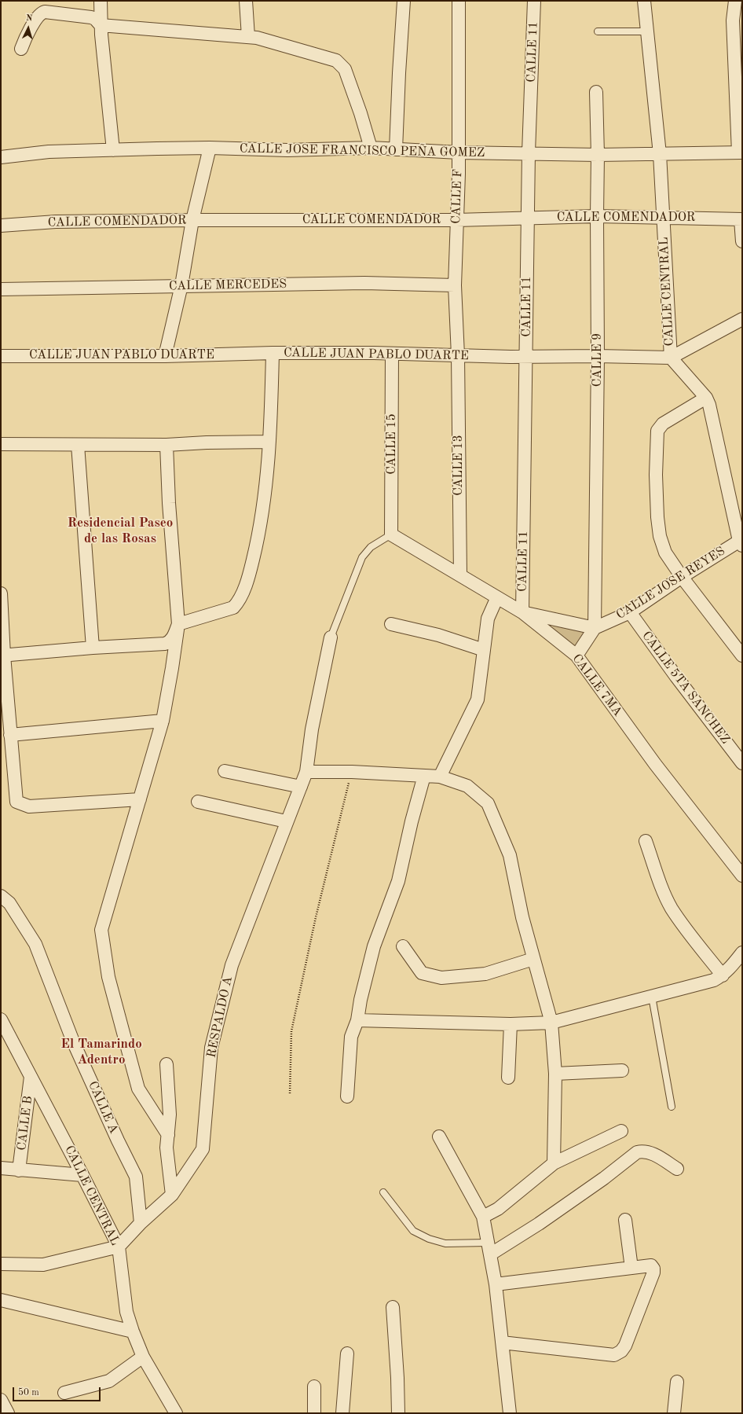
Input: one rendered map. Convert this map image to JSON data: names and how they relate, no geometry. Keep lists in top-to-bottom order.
{
  "streets": {
    "street": [
      "CALLE 11",
      "CALLE JOSE FRANCISCO PEÑA GOMEZ",
      "CALLE F",
      "CALLE COMENDADOR",
      "CALLE MERCEDES",
      "CALLE CENTRAL",
      "CALLE JUAN PABLO DUARTE",
      "CALLE 9",
      "CALLE 15",
      "CALLE 13",
      "CALLE JOSE REYES",
      "CALLE 7MA",
      "CALLE 5TA SANCHEZ",
      "RESPALDO A",
      "CALLE A",
      "CALLE B"
    ]
  },
  "crossings": [
    ["CALLE 11", "CALLE JOSE FRANCISCO PEÑA GOMEZ"],
    ["CALLE 11", "CALLE COMENDADOR"],
    ["CALLE 11", "CALLE JUAN PABLO DUARTE"],
    ["CALLE 11", "CALLE 7MA"],
    ["CALLE JOSE FRANCISCO PEÑA GOMEZ", "CALLE F"],
    ["CALLE JOSE FRANCISCO PEÑA GOMEZ", "CALLE CENTRAL"],
    ["CALLE JOSE FRANCISCO PEÑA GOMEZ", "CALLE 9"],
    ["CALLE F", "CALLE COMENDADOR"],
    ["CALLE F", "CALLE MERCEDES"],
    ["CALLE F", "CALLE JUAN PABLO DUARTE"],
    ["CALLE F", "CALLE 13"],
    ["CALLE COMENDADOR", "CALLE CENTRAL"],
    ["CALLE COMENDADOR", "CALLE 9"],
    ["CALLE CENTRAL", "CALLE JUAN PABLO DUARTE"],
    ["CALLE CENTRAL", "CALLE JOSE REYES"],
    ["CALLE CENTRAL", "RESPALDO A"],
    ["CALLE CENTRAL", "CALLE B"],
    ["CALLE JUAN PABLO DUARTE", "CALLE 9"],
    ["CALLE JUAN PABLO DUARTE", "CALLE 15"],
    ["CALLE JUAN PABLO DUARTE", "CALLE 13"],
    ["CALLE 9", "CALLE JOSE REYES"],
    ["CALLE 15", "CALLE 7MA"],
    ["CALLE 13", "CALLE 7MA"],
    ["CALLE JOSE REYES", "CALLE 5TA SANCHEZ"],
    ["RESPALDO A", "CALLE A"]
  ],
  "districts": ["Residencial Paseo de las Rosas", "El Tamarindo Adentro"],
  "scale_bar": "50 m",
  "north": "top"
}
